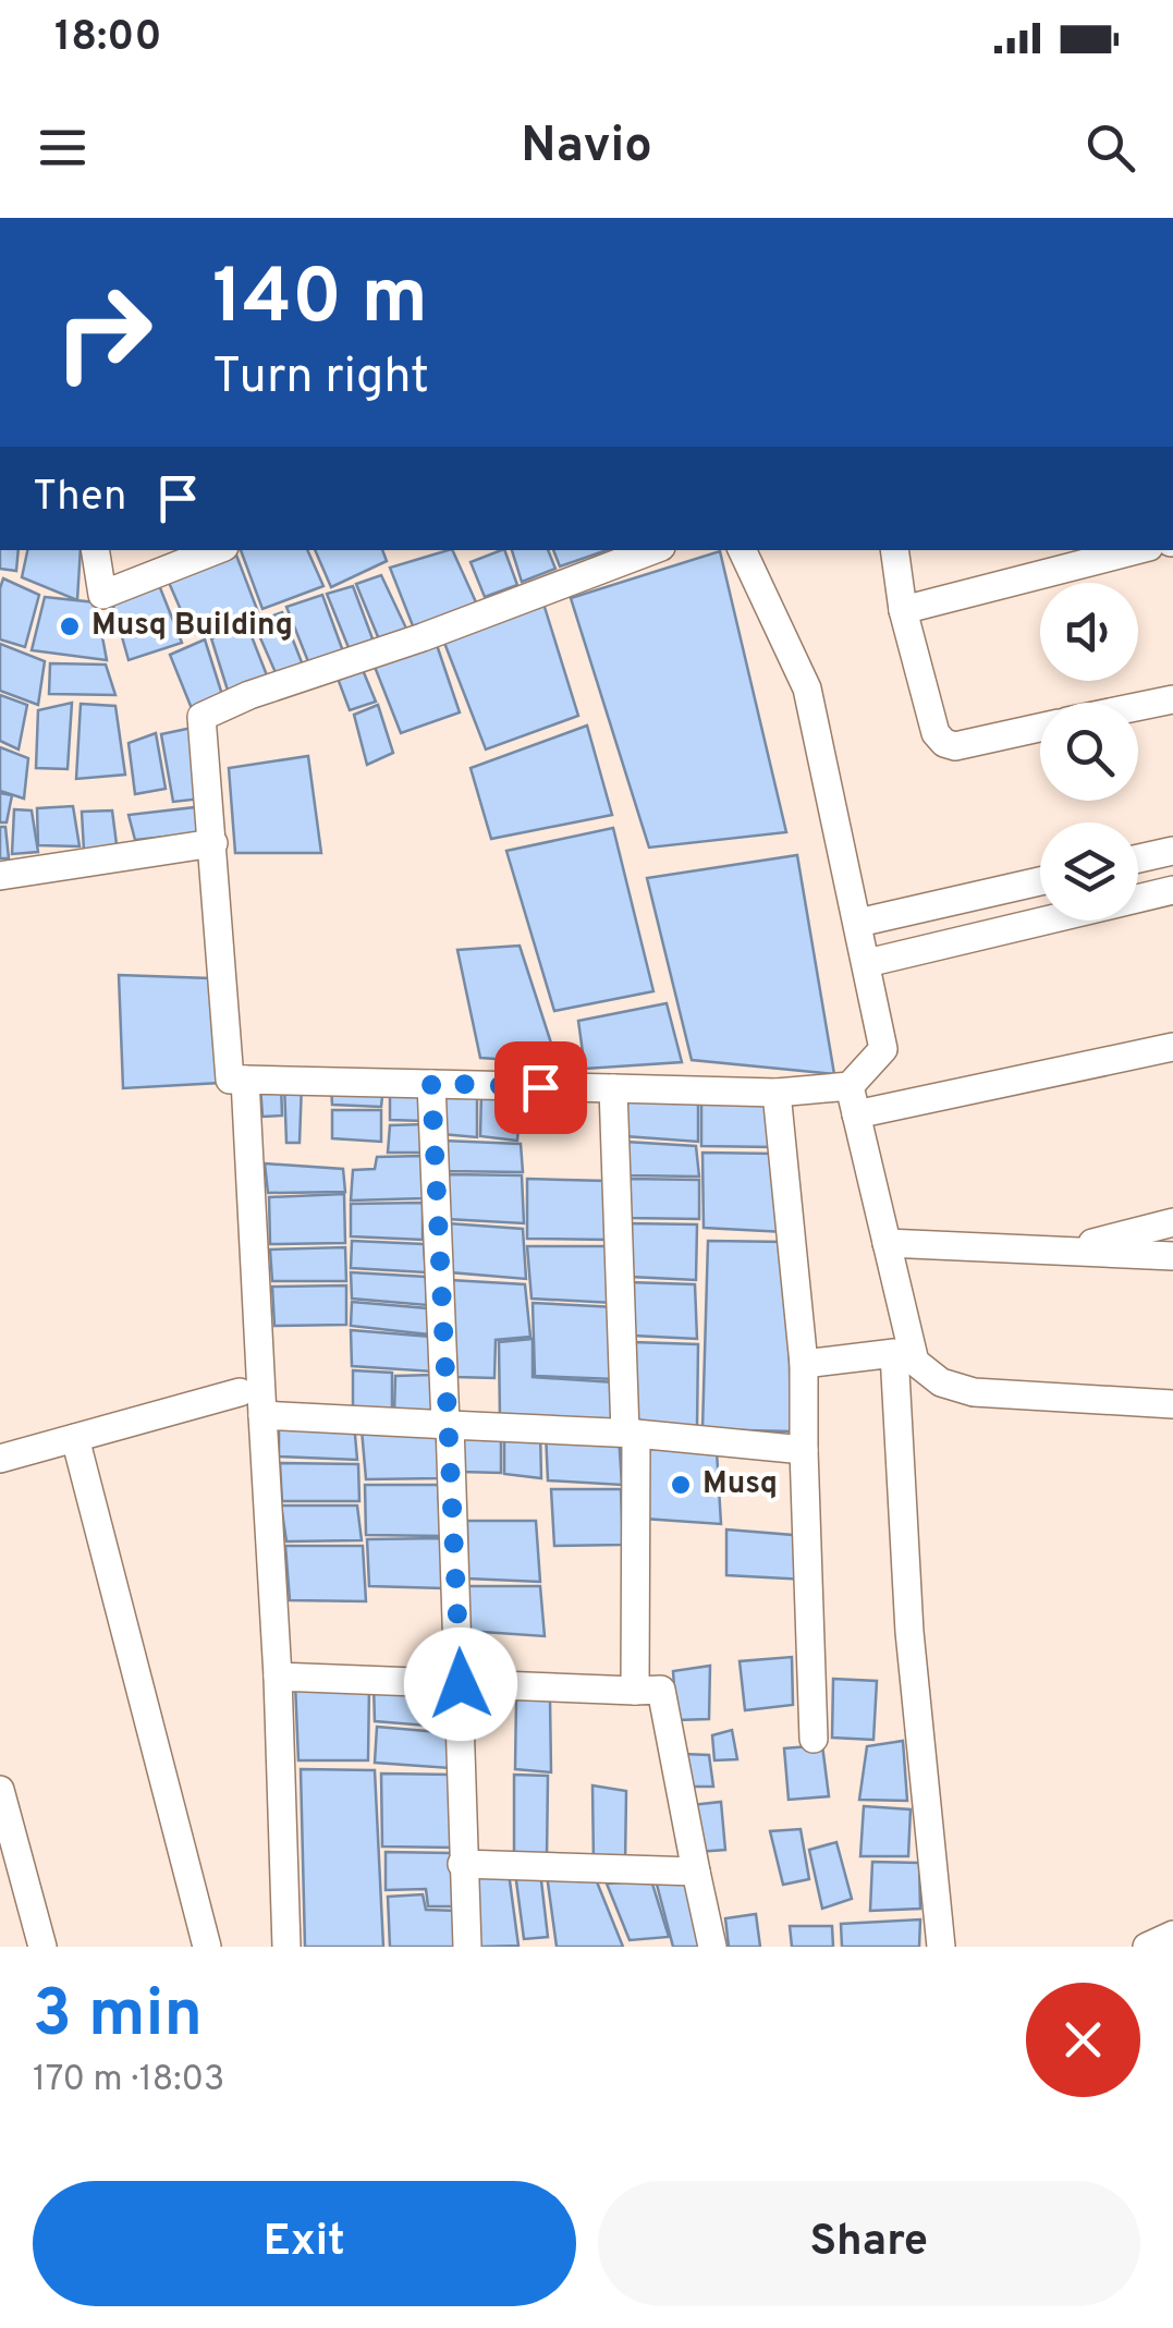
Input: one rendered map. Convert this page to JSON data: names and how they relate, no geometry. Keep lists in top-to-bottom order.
{
  "places": ["Musq Building", "Musq"],
  "page": {
    "status": "18:00",
    "header": "Navio",
    "turn": ["140 m", "Turn right"],
    "then": "Then",
    "heading": ["3 min", "170 m · 18:03"],
    "buttons": ["Exit", "Share"]
  }
}
